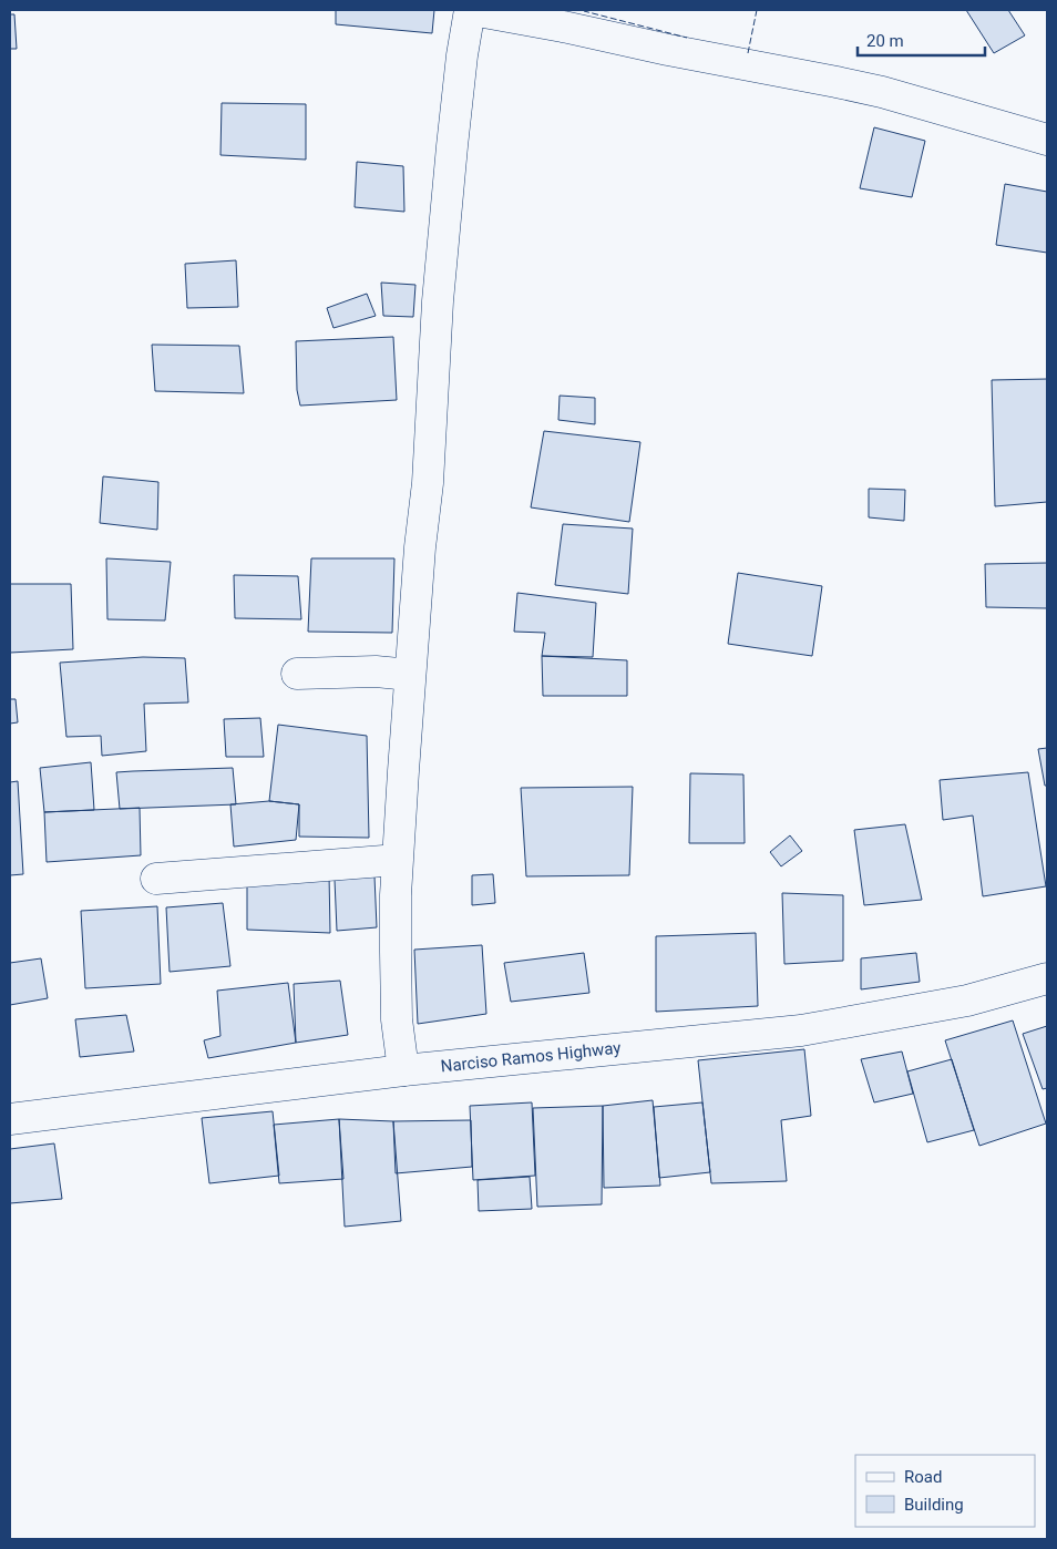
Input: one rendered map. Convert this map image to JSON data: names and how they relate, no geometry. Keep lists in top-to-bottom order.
{
  "streets": {
    "main road": ["Narciso Ramos Highway"]
  },
  "legend": ["Road", "Building"],
  "scale_bar": "20 m"
}
